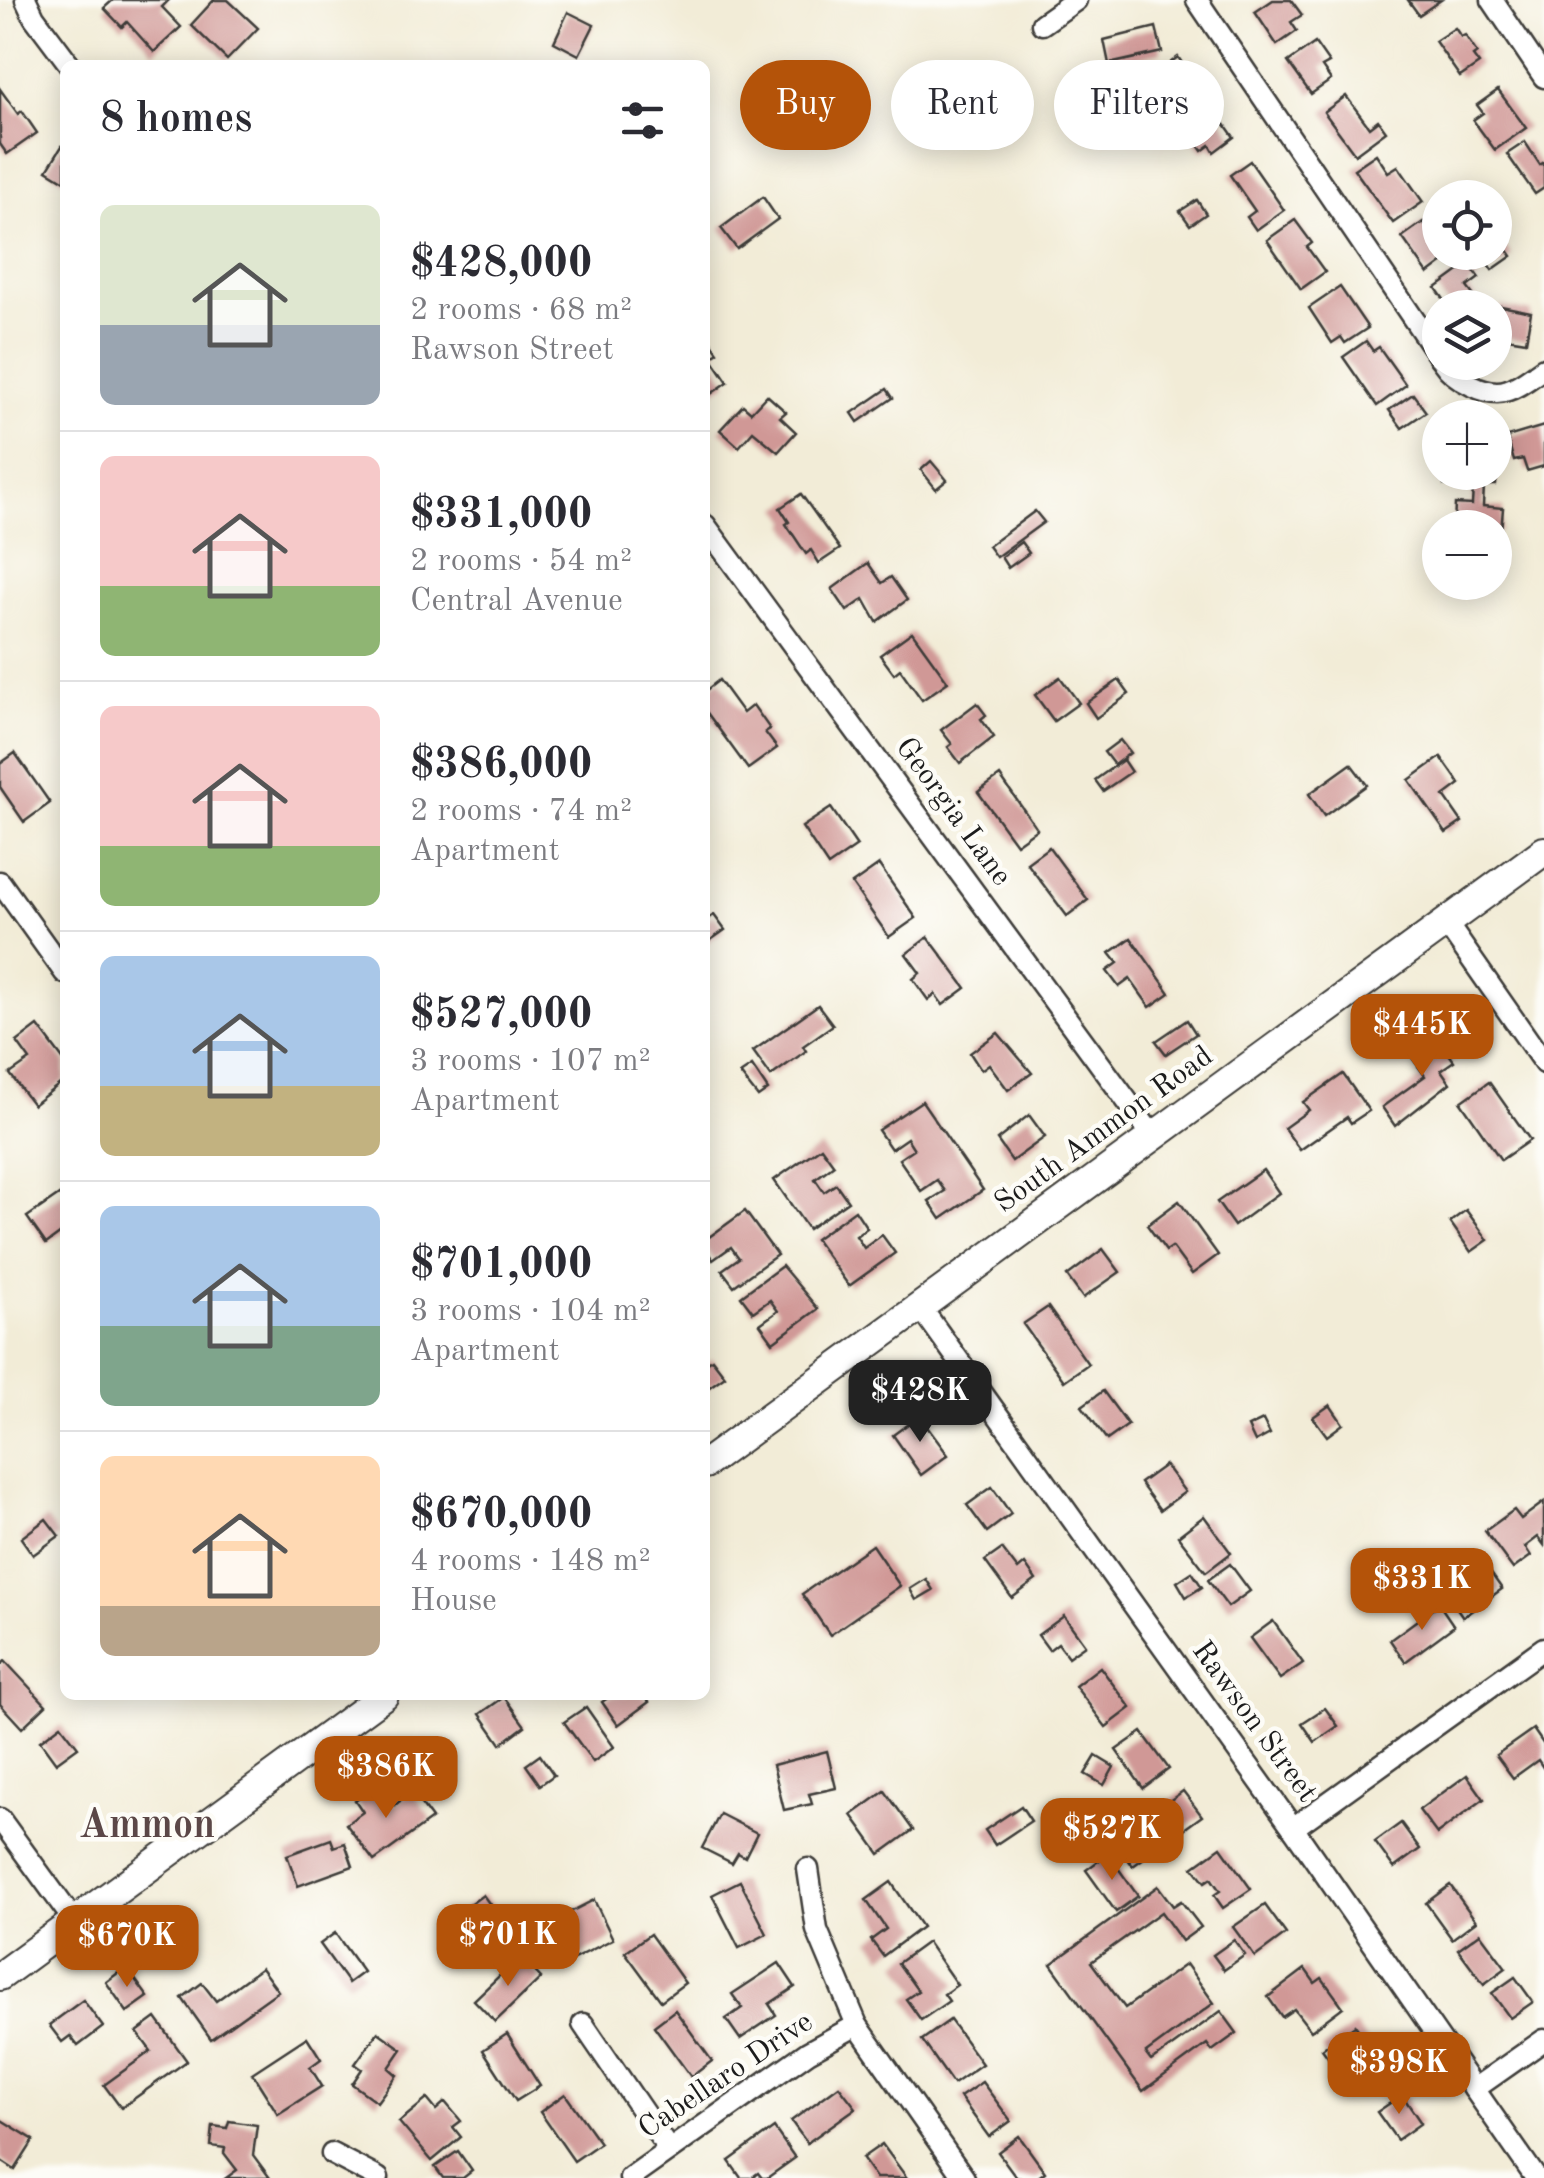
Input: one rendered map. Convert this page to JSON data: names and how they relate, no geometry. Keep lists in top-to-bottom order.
{
  "streets": {
    "main road": ["South Ammon Road"],
    "street": ["Georgia Lane", "Rawson Street", "Cabellaro Drive"]
  },
  "crossings": [
    ["Georgia Lane", "South Ammon Road"],
    ["South Ammon Road", "Rawson Street"]
  ],
  "districts": ["Ammon"],
  "page": {
    "chip": ["Buy", "Rent", "Filters"],
    "heading": "8 homes",
    "map_buttons": ["+", "−"],
    "list": [
      {
        "name": "$428,000",
        "note": "2 rooms · 68 m² · Rawson Street"
      },
      {
        "name": "$331,000",
        "note": "2 rooms · 54 m² · Central Avenue"
      },
      {
        "name": "$386,000",
        "note": "2 rooms · 74 m² · Apartment"
      },
      {
        "name": "$527,000",
        "note": "3 rooms · 107 m² · Apartment"
      },
      {
        "name": "$701,000",
        "note": "3 rooms · 104 m² · Apartment"
      },
      {
        "name": "$670,000",
        "note": "4 rooms · 148 m² · House"
      }
    ],
    "price": [
      "$445K",
      "$428K",
      "$331K",
      "$386K",
      "$527K",
      "$701K",
      "$670K",
      "$398K"
    ]
  }
}
